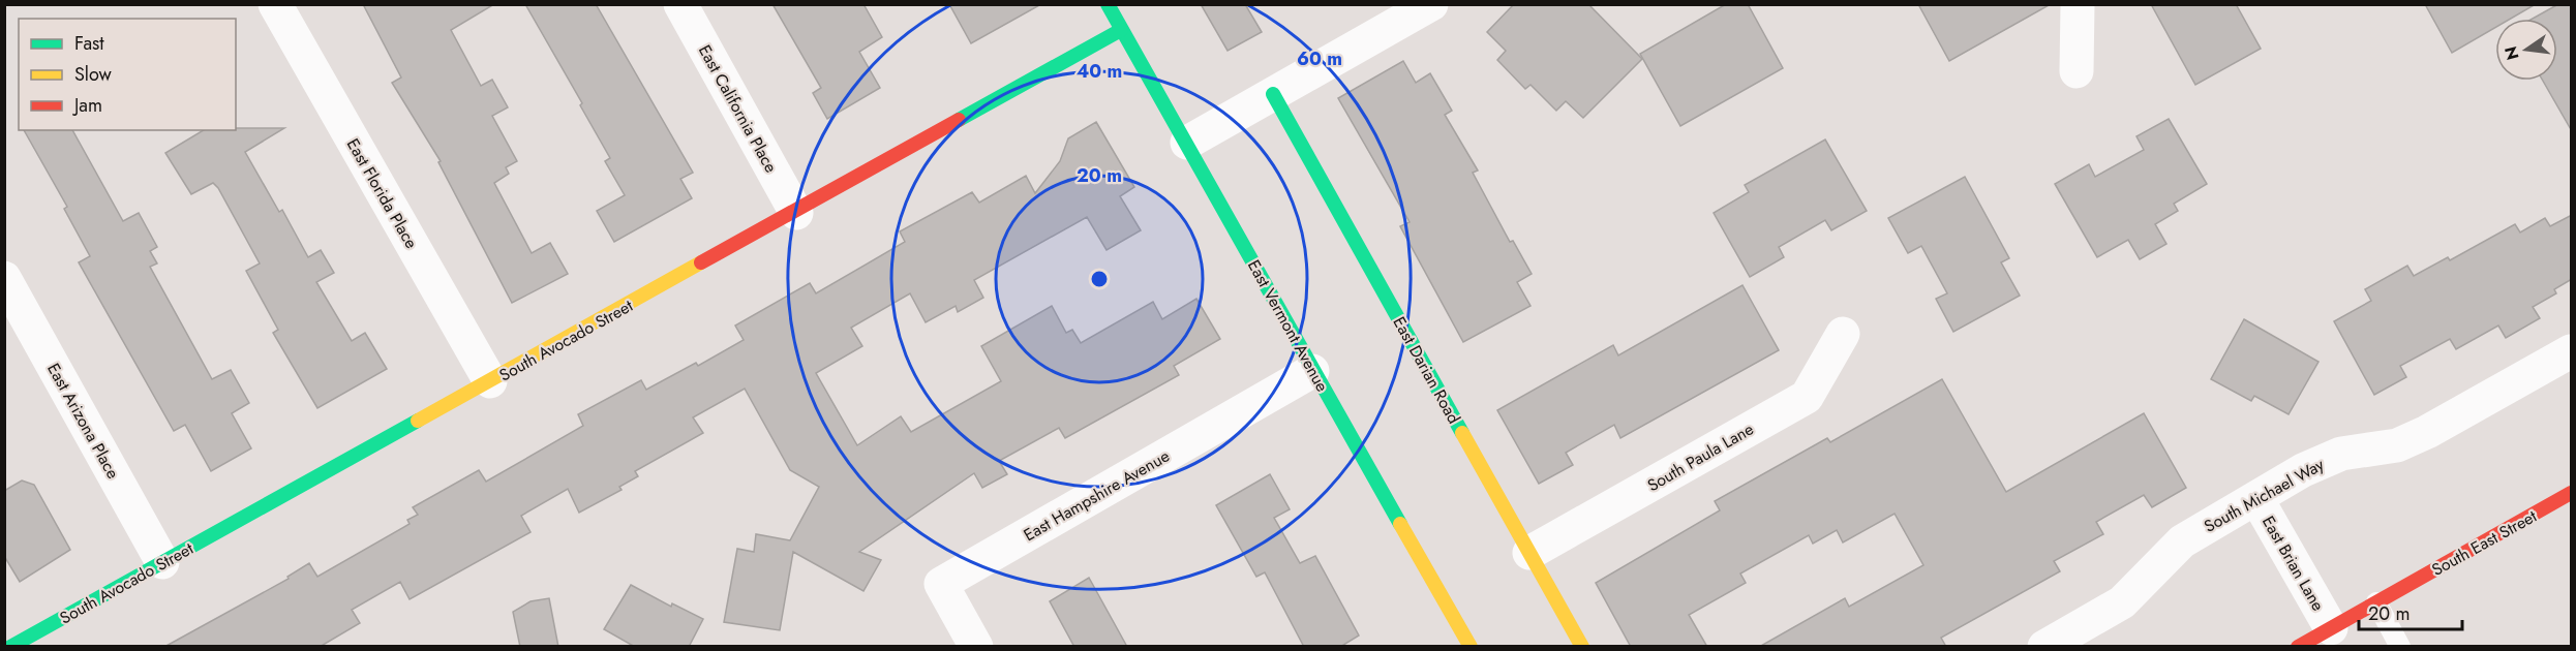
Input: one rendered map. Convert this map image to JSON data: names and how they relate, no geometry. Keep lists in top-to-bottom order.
{
  "streets": {
    "street": [
      "East California Place",
      "East Florida Place",
      "East Vermont Avenue",
      "South Avocado Street",
      "East Darian Road",
      "East Arizona Place",
      "South Paula Lane",
      "East Hampshire Avenue",
      "South Michael Way",
      "South East Street",
      "East Brian Lane"
    ]
  },
  "crossings": [
    ["East California Place", "South Avocado Street"],
    ["East Florida Place", "South Avocado Street"],
    ["East Vermont Avenue", "South Avocado Street"],
    ["East Vermont Avenue", "East Hampshire Avenue"],
    ["South Avocado Street", "East Arizona Place"],
    ["East Darian Road", "South Paula Lane"],
    ["South Michael Way", "East Brian Lane"],
    ["South East Street", "East Brian Lane"]
  ],
  "legend": ["Fast", "Slow", "Jam"],
  "scale_bar": "20 m",
  "north": "left",
  "rings": ["60 m", "40 m", "20 m"]
}
